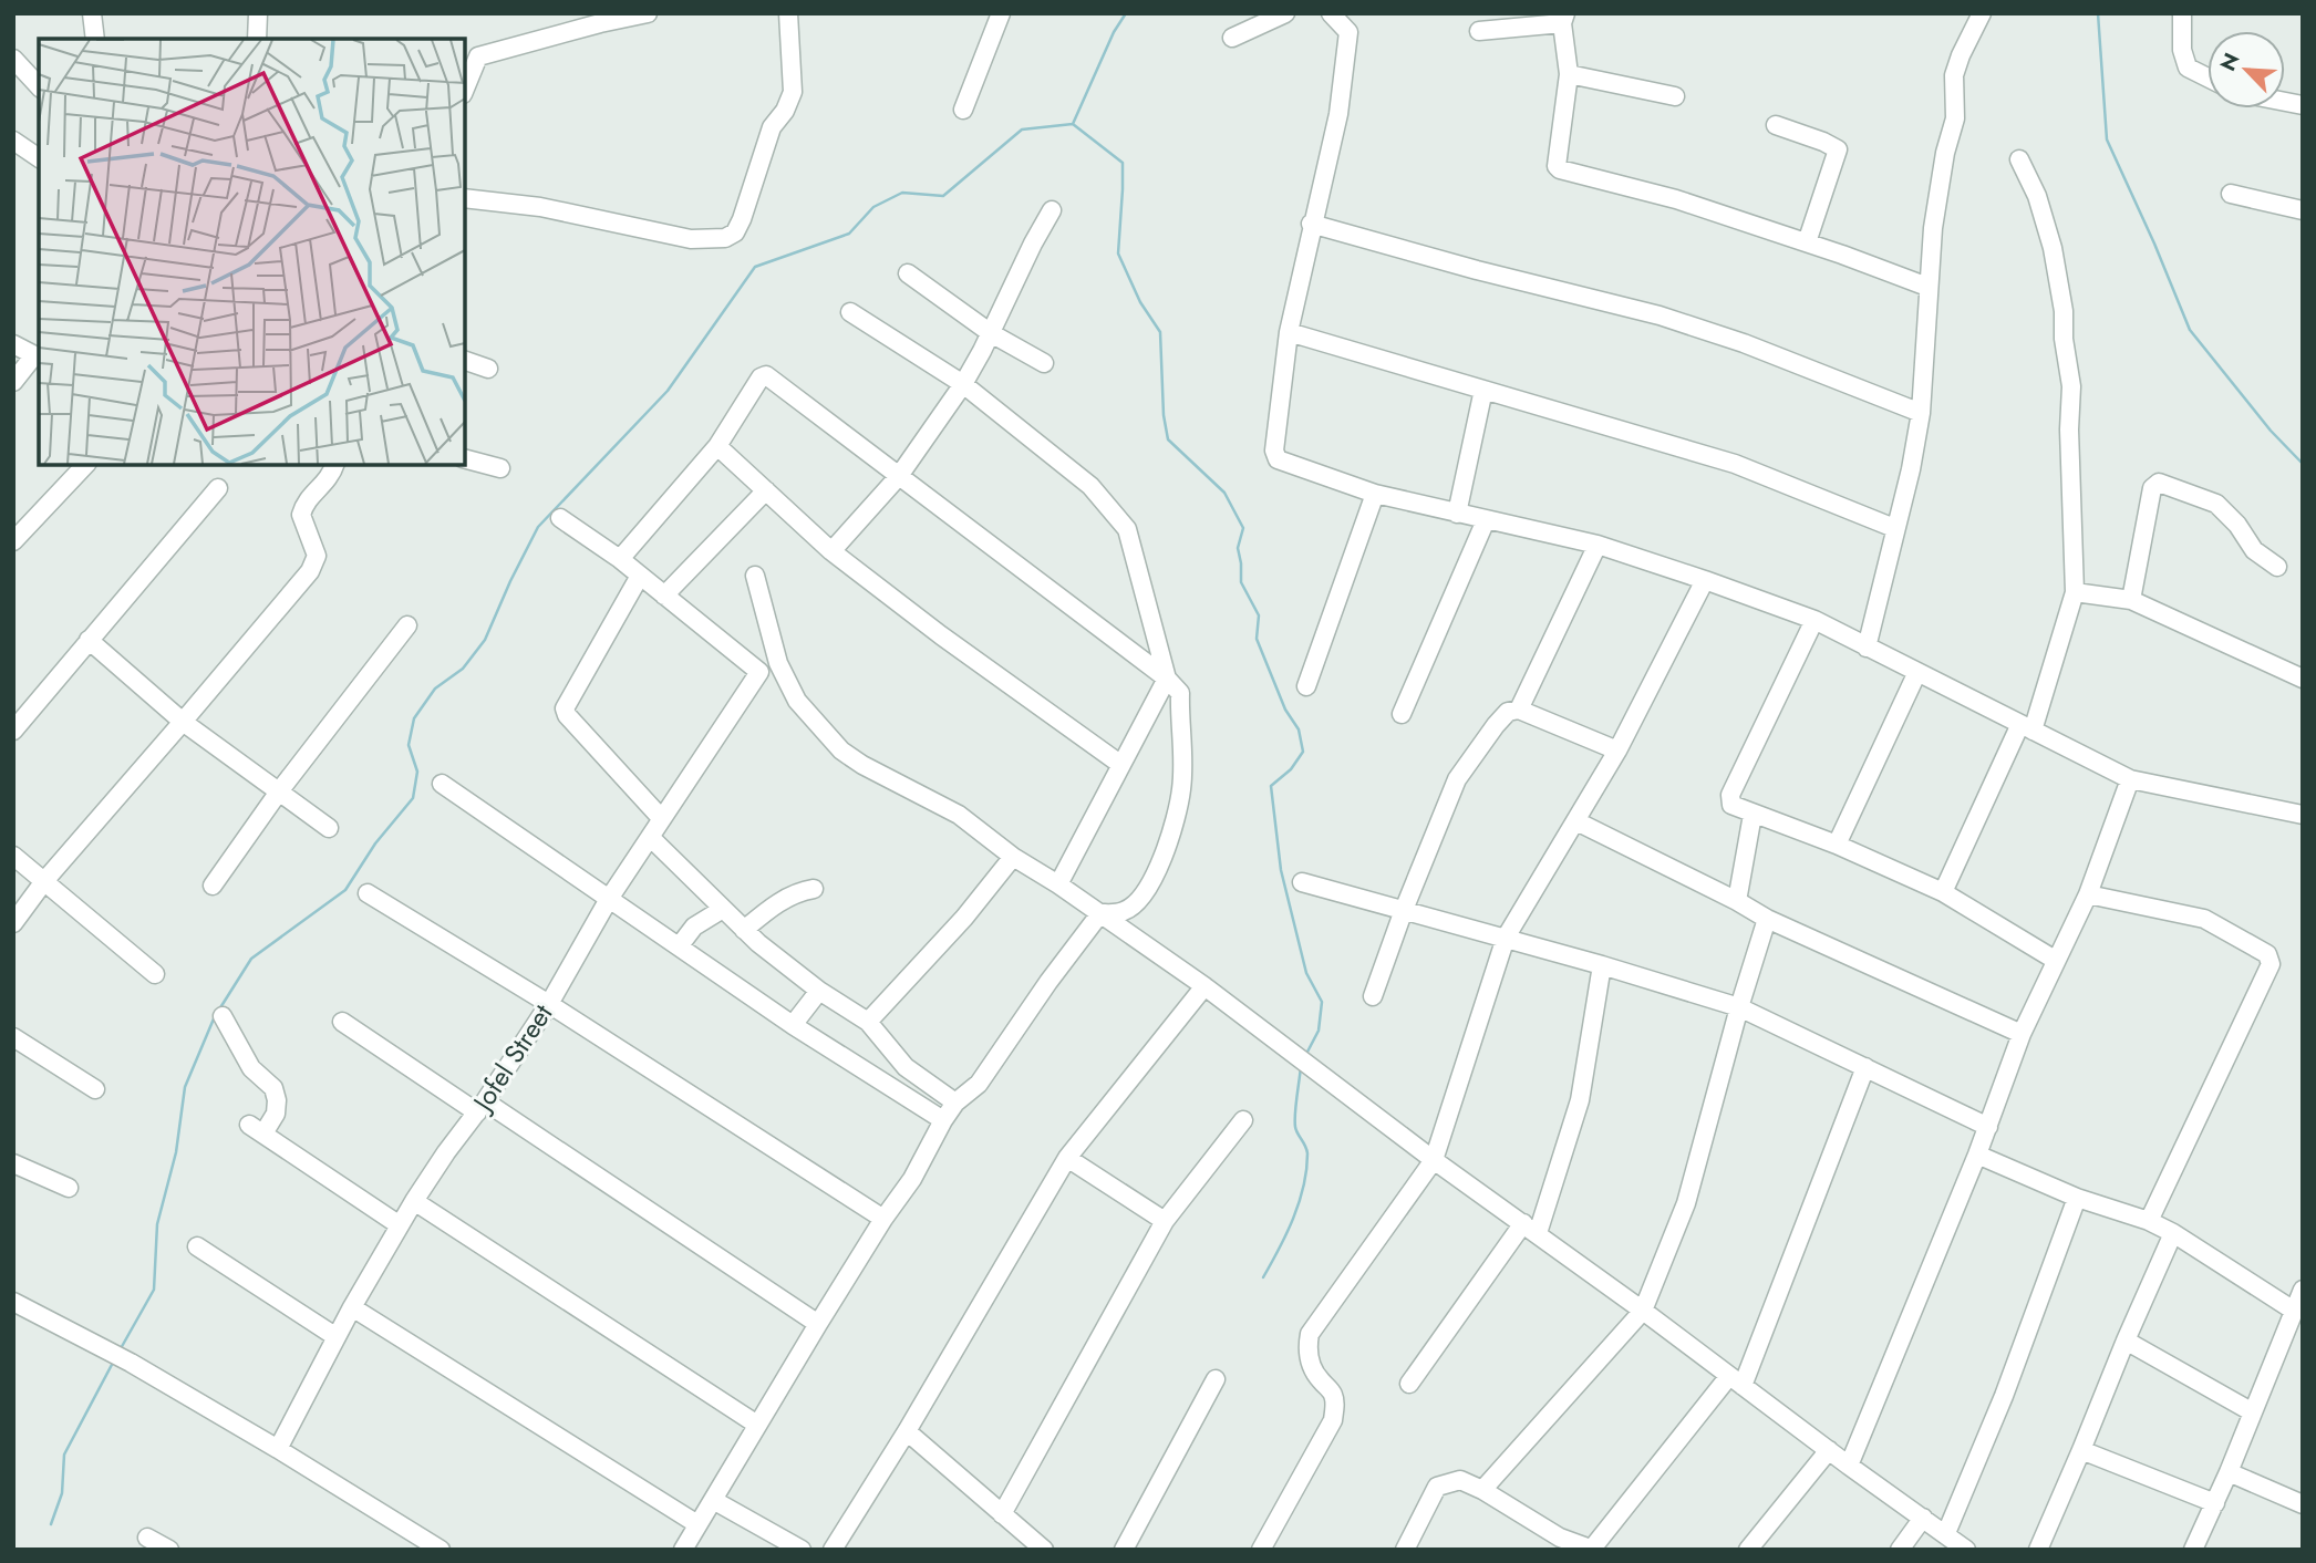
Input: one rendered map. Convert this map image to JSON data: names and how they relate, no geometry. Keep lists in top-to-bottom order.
{
  "streets": {
    "street": ["Jofel Street"]
  },
  "north": "top left"
}
